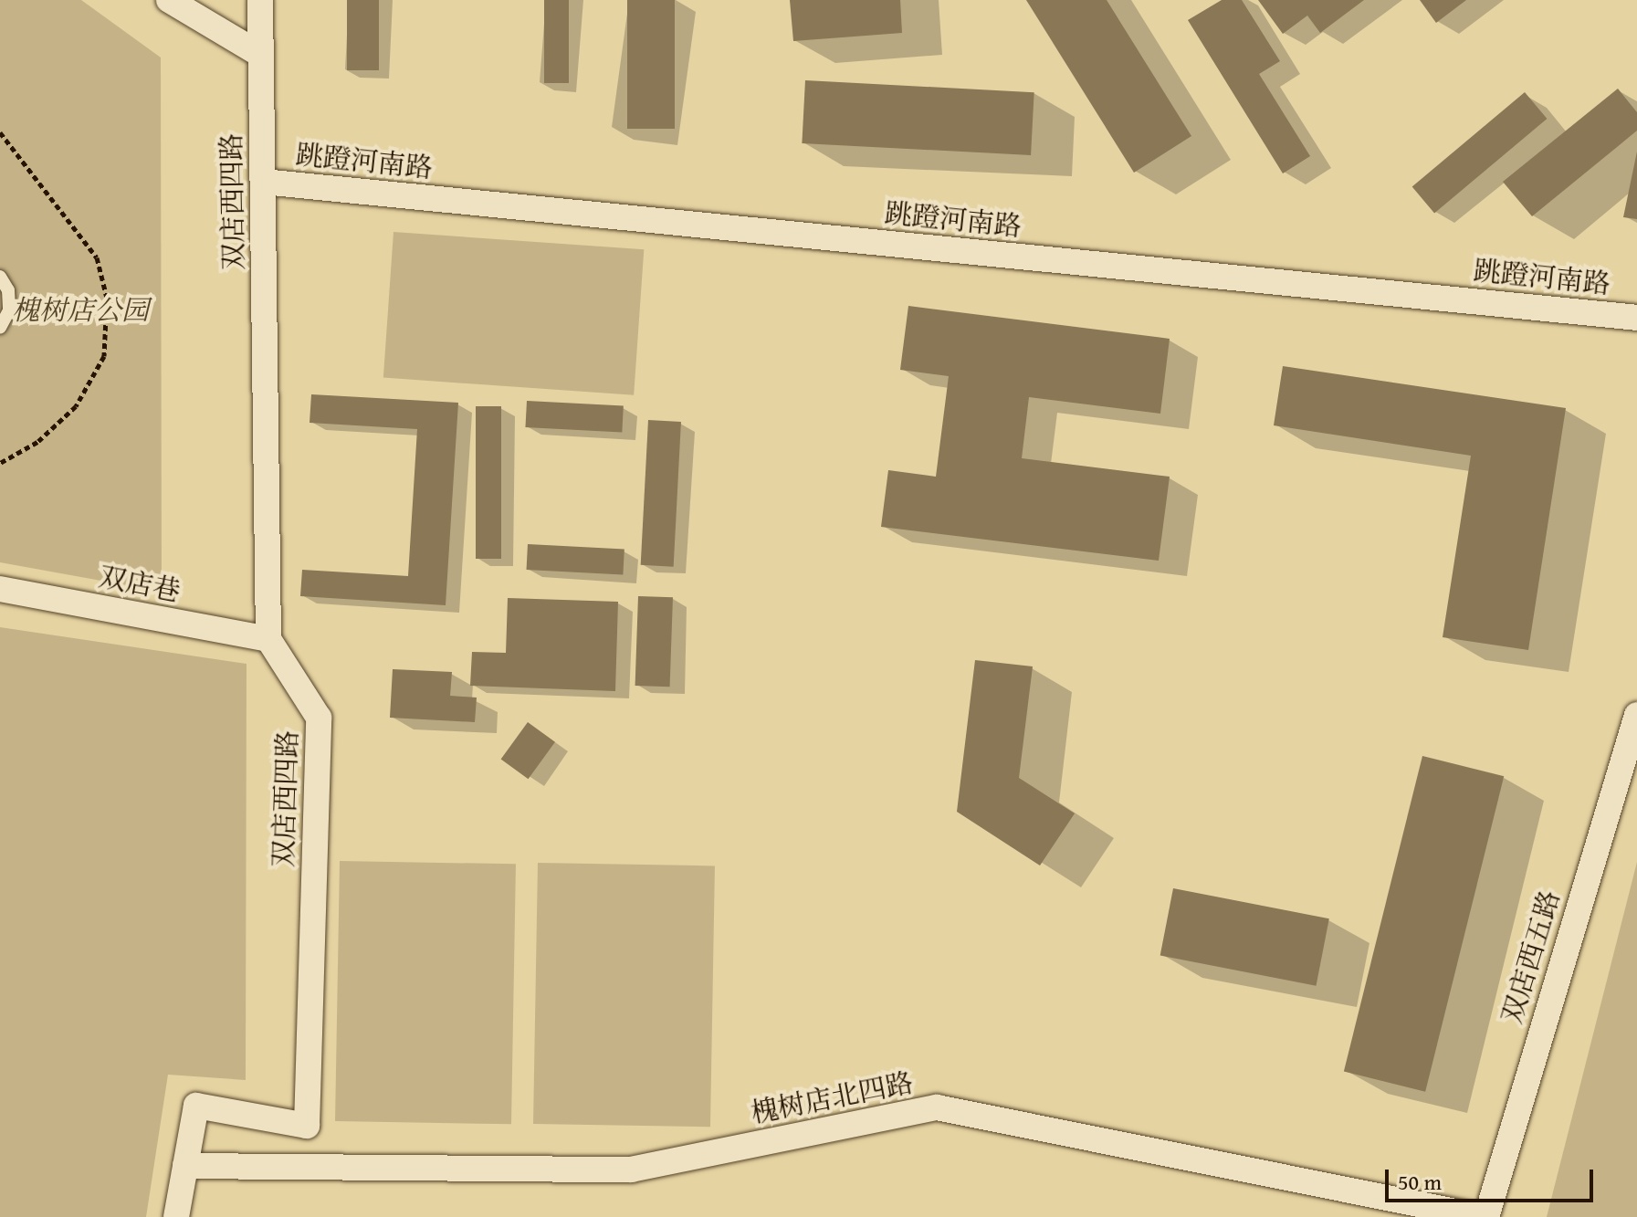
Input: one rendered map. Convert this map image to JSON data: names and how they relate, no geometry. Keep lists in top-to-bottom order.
{
  "streets": {
    "street": [
      "跳蹬河南路",
      "双店西四路",
      "双店巷",
      "双店西五路",
      "槐树店北四路"
    ]
  },
  "crossings": [
    ["跳蹬河南路", "双店西四路"],
    ["双店西四路", "双店巷"],
    ["双店西四路", "槐树店北四路"],
    ["双店西五路", "槐树店北四路"]
  ],
  "parks": ["槐树店公园"],
  "scale_bar": "50 m"
}
